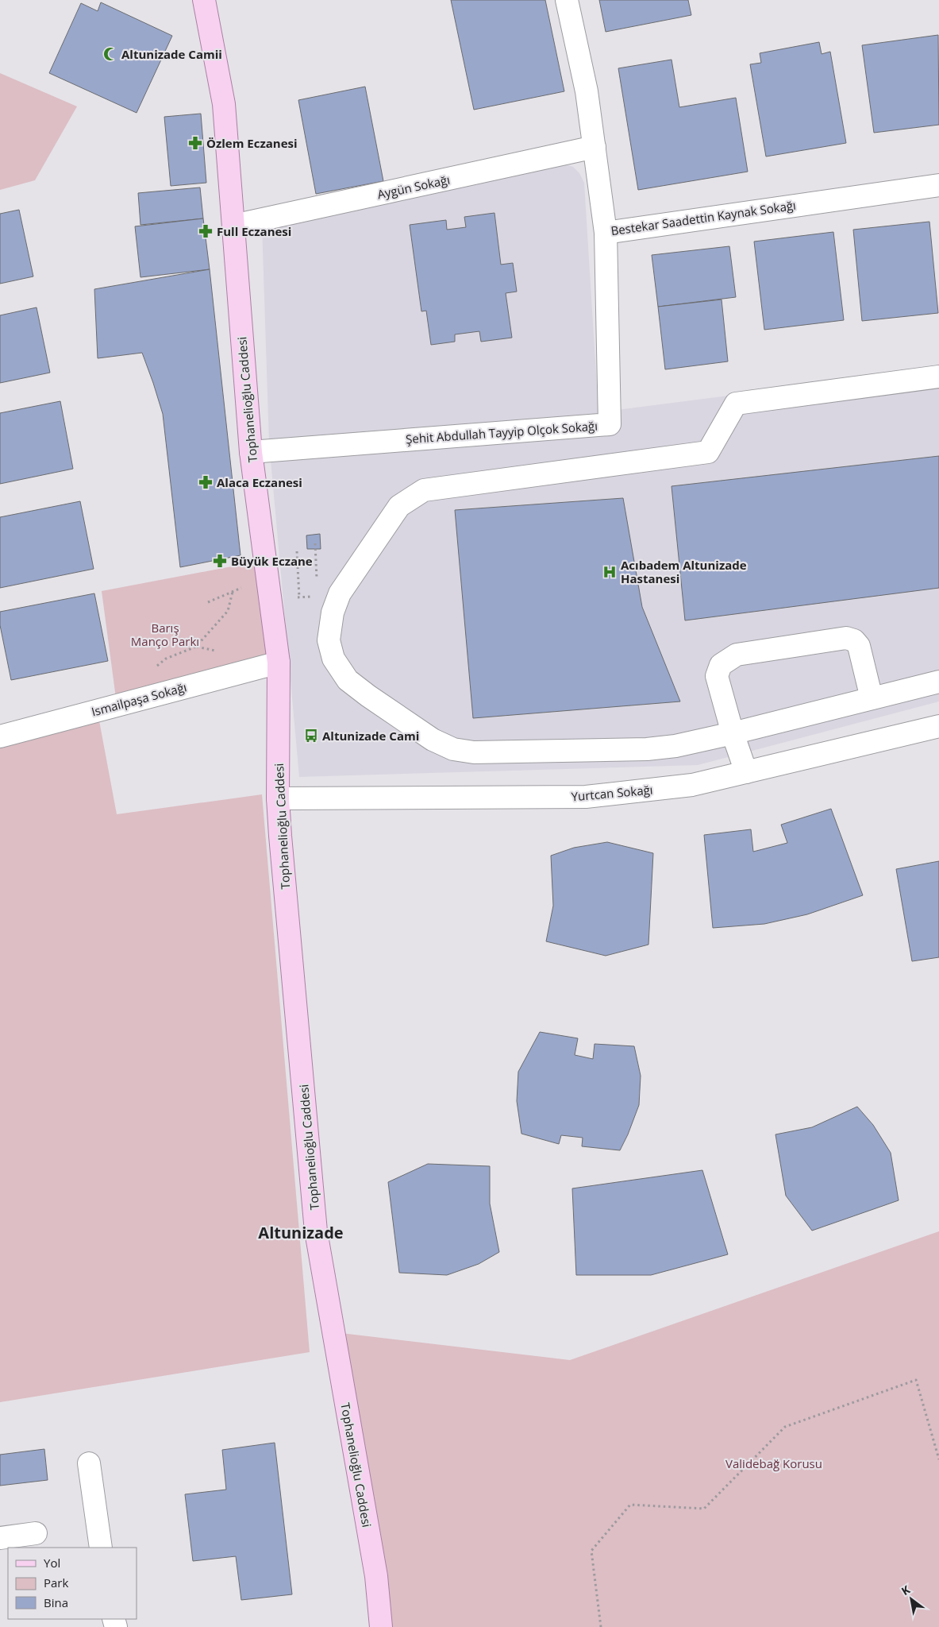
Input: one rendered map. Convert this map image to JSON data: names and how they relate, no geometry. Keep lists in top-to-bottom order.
{
  "streets": {
    "main road": ["Tophanelioğlu Caddesi"],
    "street": [
      "Aygün Sokağı",
      "Bestekar Saadettin Kaynak Sokağı",
      "Şehit Abdullah Tayyip Olçok Sokağı",
      "Ismailpaşa Sokağı",
      "Yurtcan Sokağı"
    ]
  },
  "crossings": [
    ["Aygün Sokağı", "Bestekar Saadettin Kaynak Sokağı"],
    ["Aygün Sokağı", "Tophanelioğlu Caddesi"],
    ["Bestekar Saadettin Kaynak Sokağı", "Şehit Abdullah Tayyip Olçok Sokağı"],
    ["Tophanelioğlu Caddesi", "Şehit Abdullah Tayyip Olçok Sokağı"],
    ["Tophanelioğlu Caddesi", "Ismailpaşa Sokağı"],
    ["Tophanelioğlu Caddesi", "Yurtcan Sokağı"]
  ],
  "districts": ["Altunizade"],
  "parks": ["Barış Manço Parkı", "Validebağ Korusu"],
  "places": {
    "mosque": ["Altunizade Camii"],
    "pharmacy": [
      "Özlem Eczanesi",
      "Full Eczanesi",
      "Alaca Eczanesi",
      "Büyük Eczane"
    ],
    "hospital": ["Acıbadem Altunizade Hastanesi"],
    "bus stop": ["Altunizade Cami"]
  },
  "legend": ["Yol", "Park", "Bina"],
  "north": "top left"
}
